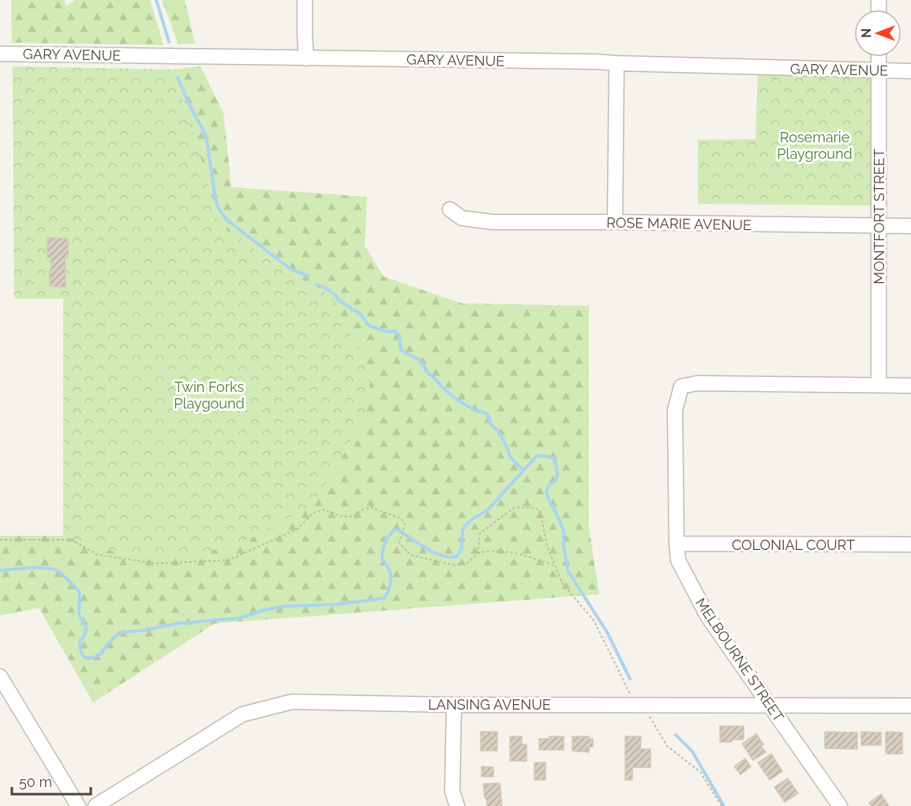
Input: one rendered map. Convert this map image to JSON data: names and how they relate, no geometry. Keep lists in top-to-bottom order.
{
  "streets": {
    "street": [
      "GARY AVENUE",
      "MONTFORT STREET",
      "ROSE MARIE AVENUE",
      "COLONIAL COURT",
      "MELBOURNE STREET",
      "LANSING AVENUE"
    ]
  },
  "crossings": [
    ["GARY AVENUE", "MONTFORT STREET"],
    ["MONTFORT STREET", "ROSE MARIE AVENUE"],
    ["MONTFORT STREET", "MELBOURNE STREET"],
    ["COLONIAL COURT", "MELBOURNE STREET"],
    ["MELBOURNE STREET", "LANSING AVENUE"]
  ],
  "parks": ["Rosemarie Playground", "Twin Forks Playgound"],
  "scale_bar": "50 m",
  "north": "left"
}
